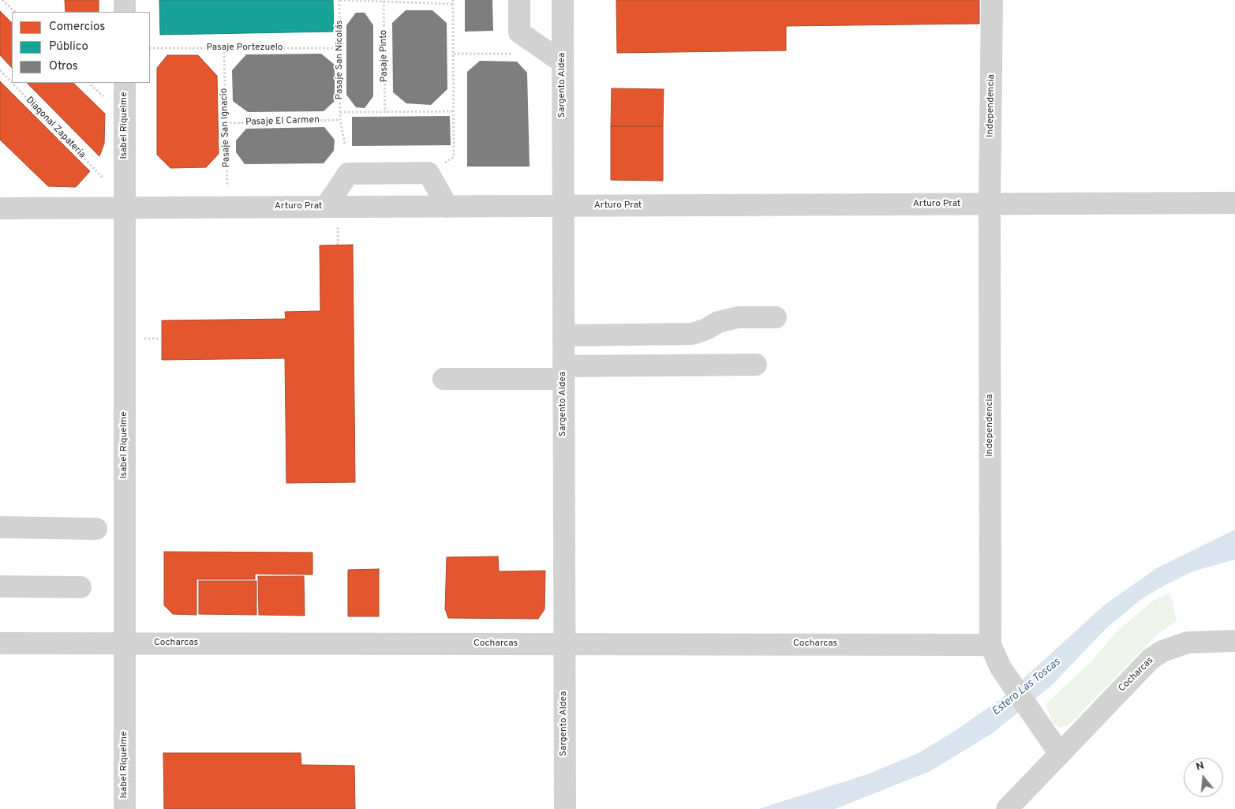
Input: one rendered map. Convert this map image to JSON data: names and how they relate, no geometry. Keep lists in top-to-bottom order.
{
  "streets": {
    "street": [
      "Sargento Aldea",
      "Independencia",
      "Isabel Riquelme",
      "Arturo Prat",
      "Cocharcas"
    ],
    "path": [
      "Pasaje Portezuelo",
      "Pasaje Pinto",
      "Pasaje San Nicolás",
      "Pasaje El Carmen",
      "Diagonal Zapateria",
      "Pasaje San Ignacio"
    ]
  },
  "crossings": [
    ["Pasaje Portezuelo", "Pasaje San Nicolás"],
    ["Pasaje Portezuelo", "Pasaje San Ignacio"],
    ["Pasaje San Nicolás", "Pasaje El Carmen"],
    ["Sargento Aldea", "Arturo Prat"],
    ["Sargento Aldea", "Cocharcas"],
    ["Independencia", "Arturo Prat"],
    ["Independencia", "Cocharcas"],
    ["Pasaje El Carmen", "Pasaje San Ignacio"],
    ["Isabel Riquelme", "Arturo Prat"],
    ["Isabel Riquelme", "Cocharcas"],
    ["Pasaje San Ignacio", "Arturo Prat"]
  ],
  "water": ["Estero Las Toscas"],
  "legend": ["Comercios", "Público", "Otros"],
  "north": "top"
}
